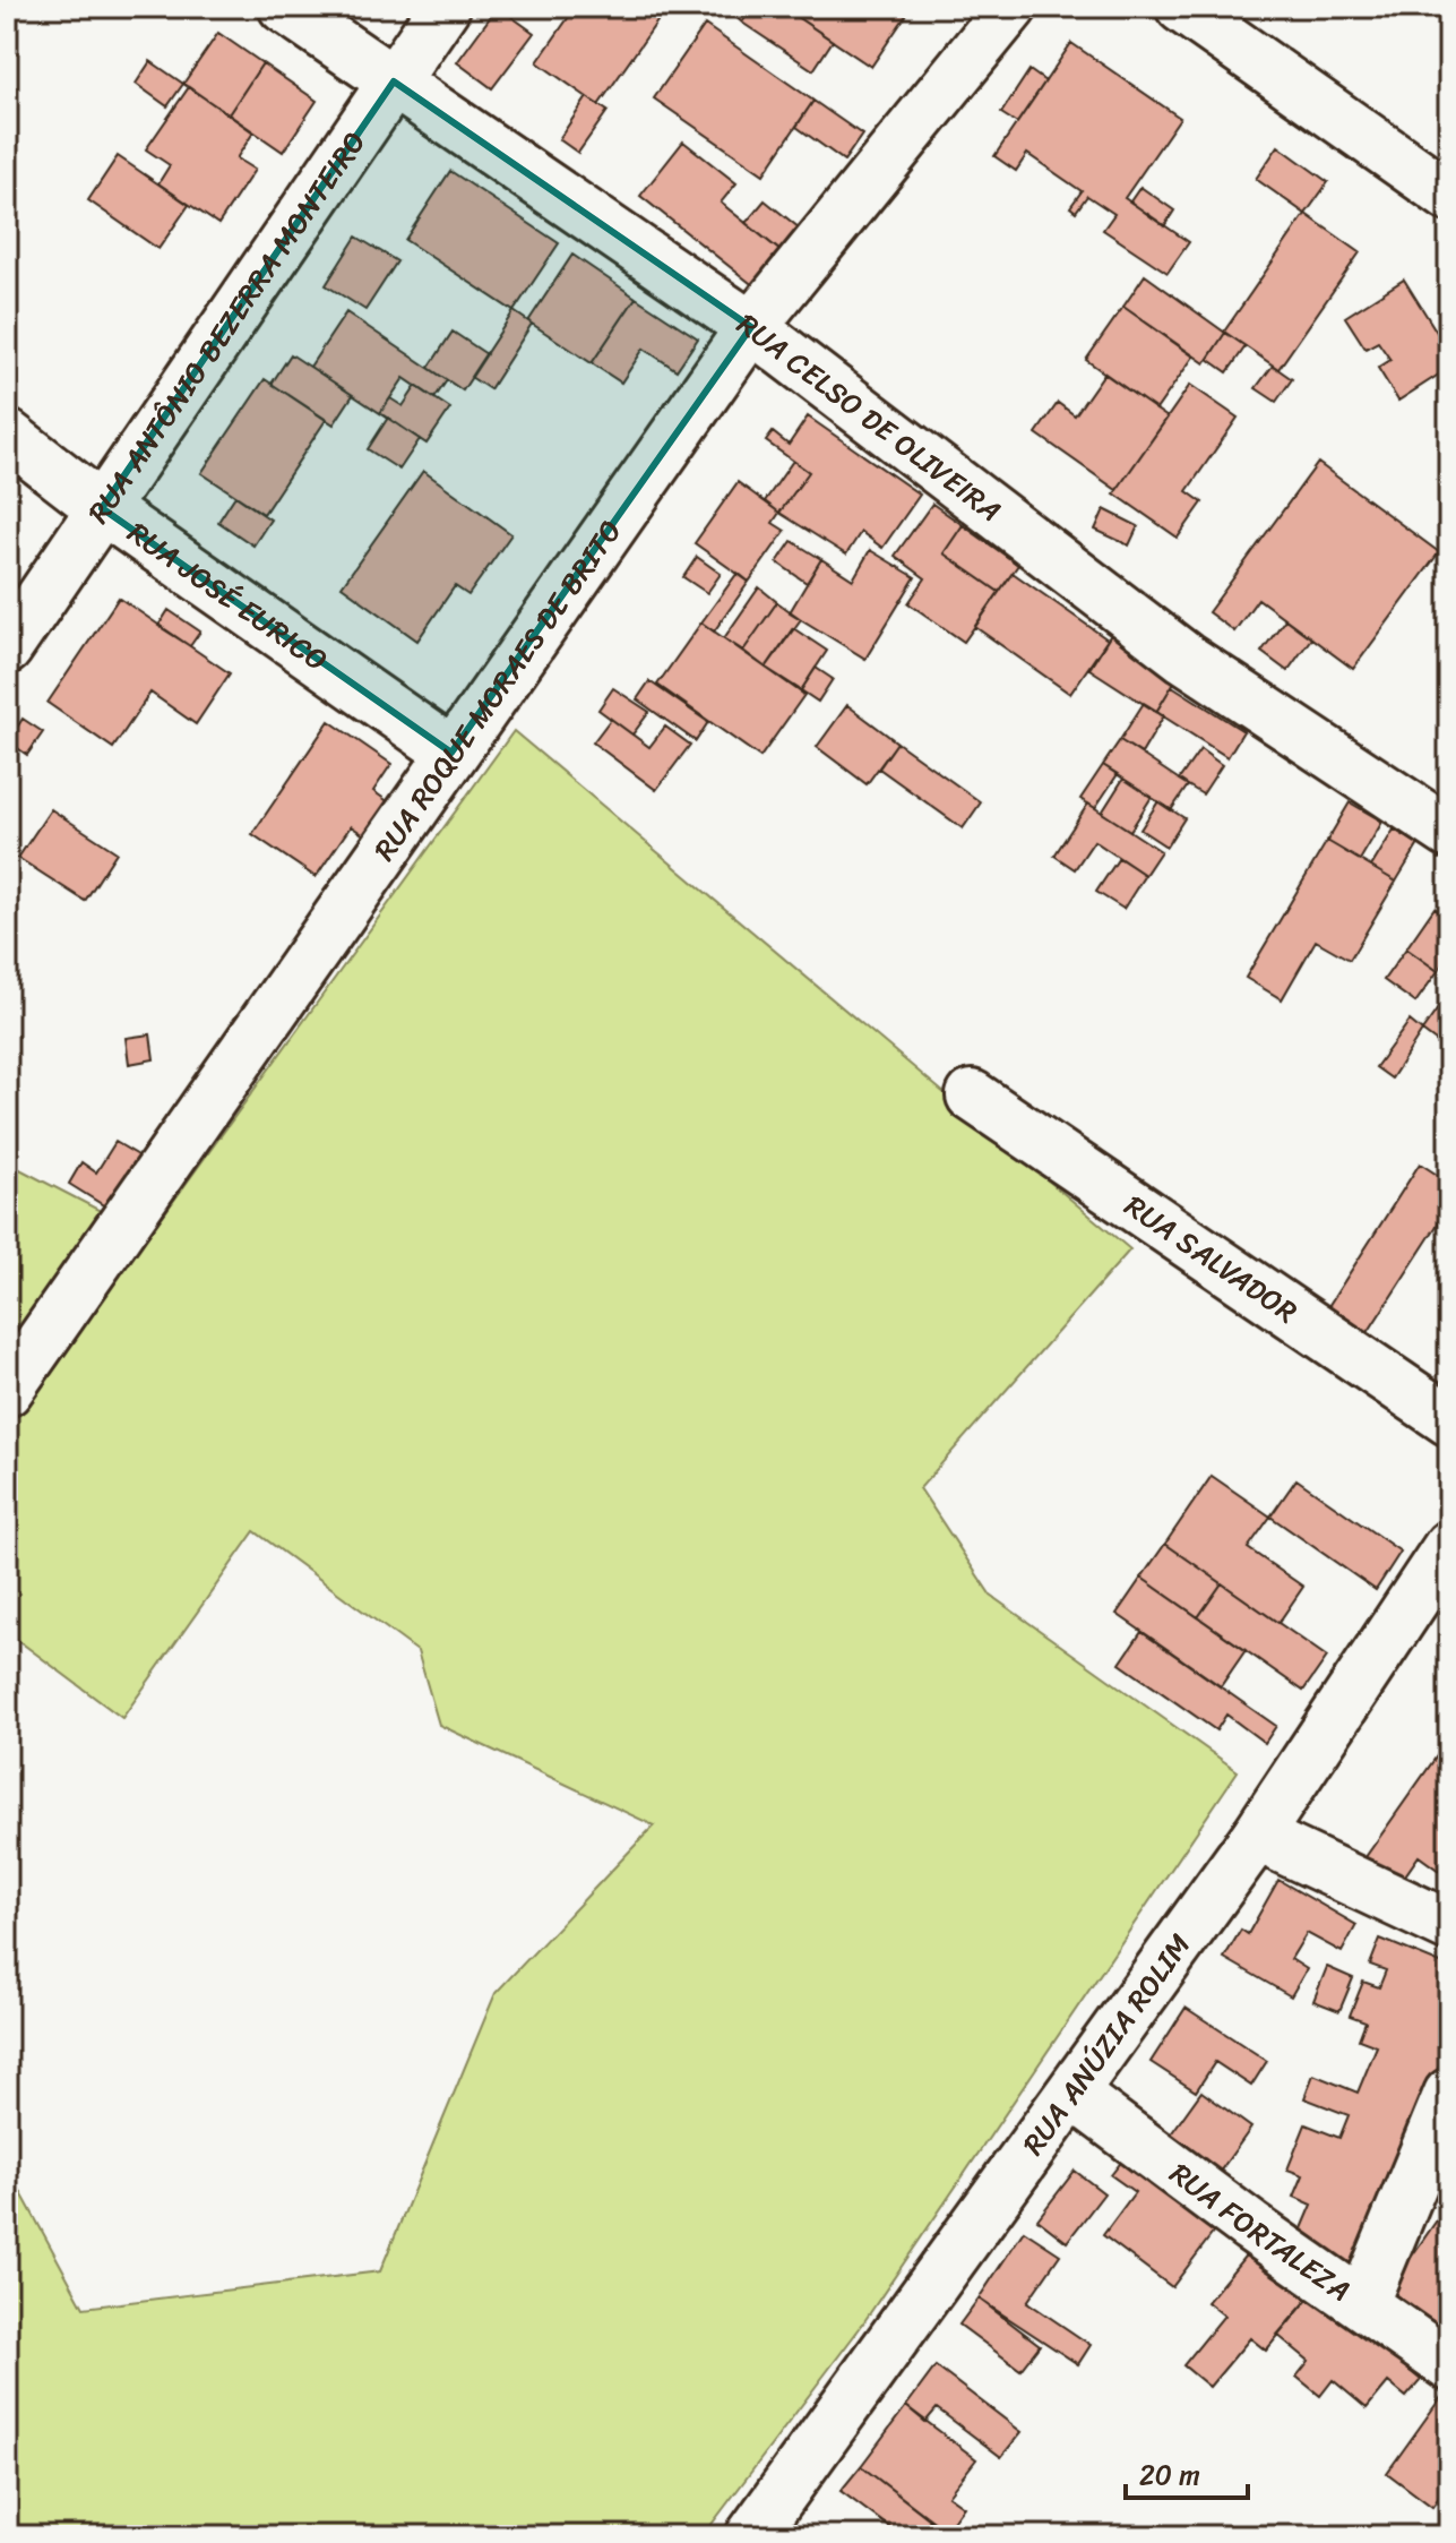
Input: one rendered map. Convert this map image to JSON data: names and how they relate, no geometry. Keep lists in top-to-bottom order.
{
  "streets": {
    "street": [
      "RUA ANTÔNIO BEZERRA MONTEIRO",
      "RUA CELSO DE OLIVEIRA",
      "RUA JOSÉ EURICO",
      "RUA ROQUE MORAES DE BRITO",
      "RUA SALVADOR",
      "RUA ANÚZIA ROLIM",
      "RUA FORTALEZA"
    ]
  },
  "crossings": [
    ["RUA ANTÔNIO BEZERRA MONTEIRO", "RUA CELSO DE OLIVEIRA"],
    ["RUA ANTÔNIO BEZERRA MONTEIRO", "RUA JOSÉ EURICO"],
    ["RUA CELSO DE OLIVEIRA", "RUA ROQUE MORAES DE BRITO"],
    ["RUA JOSÉ EURICO", "RUA ROQUE MORAES DE BRITO"],
    ["RUA ANÚZIA ROLIM", "RUA FORTALEZA"]
  ],
  "scale_bar": "20 m"
}
